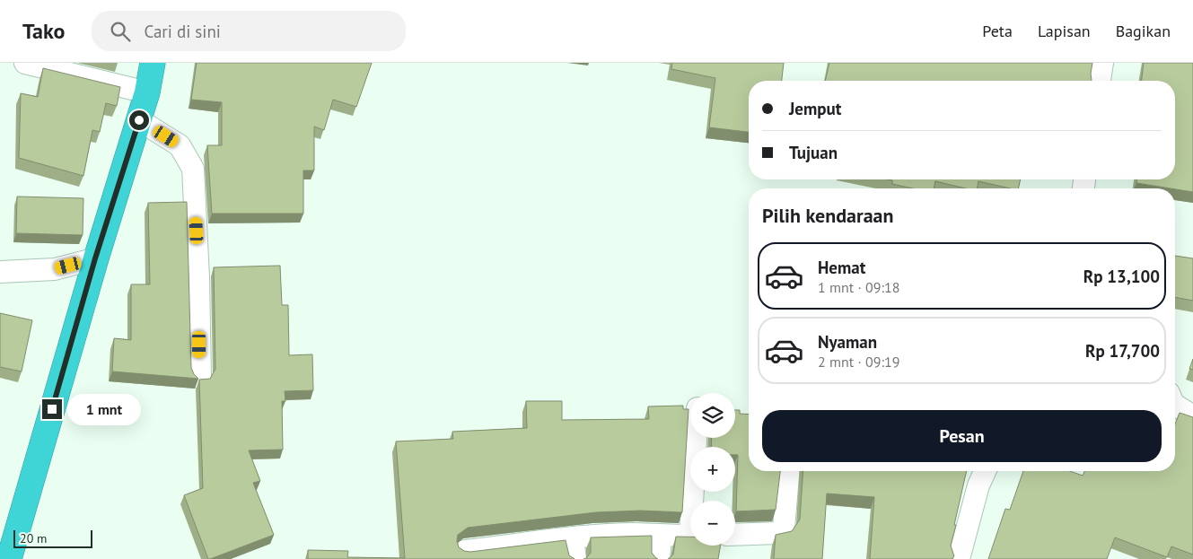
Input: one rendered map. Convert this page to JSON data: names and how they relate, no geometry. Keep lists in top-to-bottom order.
{
  "scale_bar": "20 m",
  "page": {
    "header": "Tako",
    "search": "Cari di sini",
    "nav": ["Peta", "Lapisan", "Bagikan"],
    "banner": ["Jemput", "Tujuan"],
    "heading": "Pilih kendaraan",
    "list": [
      {
        "name": "Hemat",
        "note": "1 mnt · 09:18",
        "value": "Rp 13,100"
      },
      {
        "name": "Nyaman",
        "note": "2 mnt · 09:19",
        "value": "Rp 17,700"
      }
    ],
    "map_buttons": ["+", "−"],
    "bubble": "1 mnt",
    "buttons": "Pesan",
    "scale": "20 m"
  }
}
